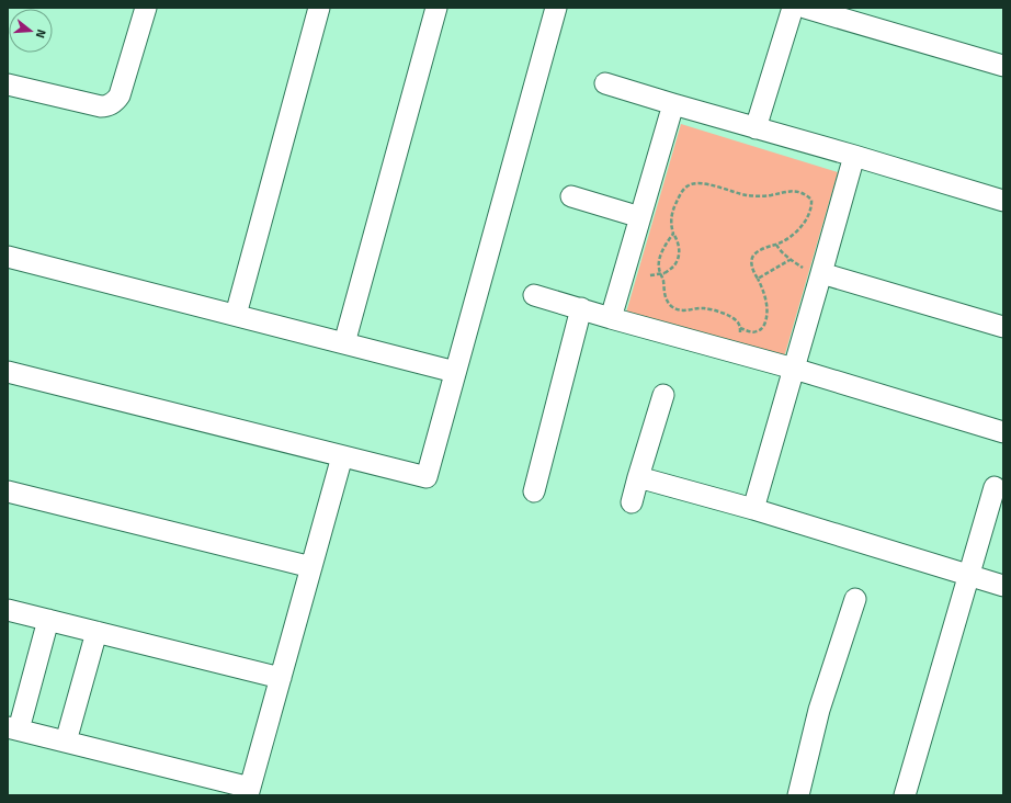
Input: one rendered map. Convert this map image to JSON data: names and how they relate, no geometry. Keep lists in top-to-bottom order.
{
  "north": "right"
}
